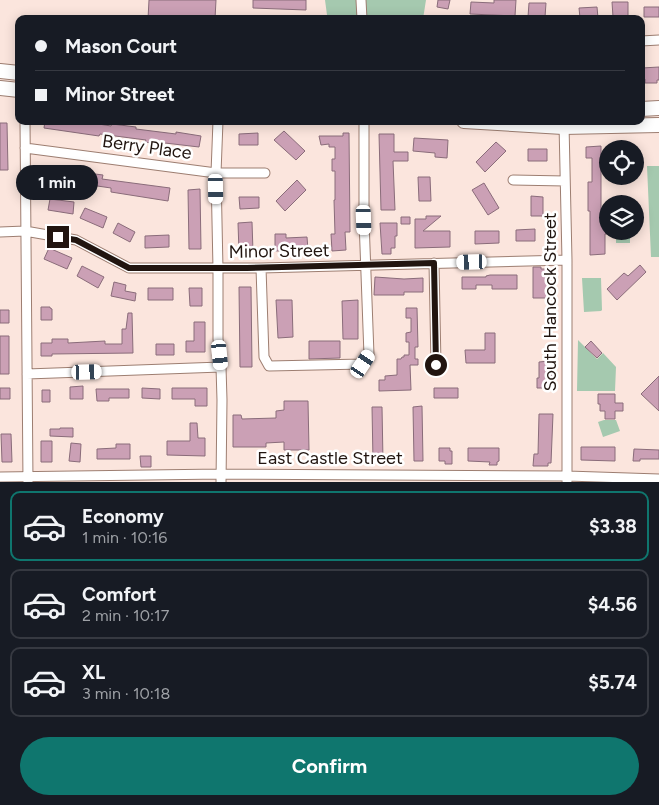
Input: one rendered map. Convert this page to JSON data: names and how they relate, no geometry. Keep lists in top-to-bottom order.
{
  "streets": {
    "street": [
      "Berry Place",
      "Minor Street",
      "South Hancock Street",
      "East Castle Street"
    ]
  },
  "crossings": [
    ["Minor Street", "South Hancock Street"],
    ["South Hancock Street", "East Castle Street"]
  ],
  "page": {
    "banner": ["Mason Court", "Minor Street"],
    "bubble": "1 min",
    "list": [
      {
        "name": "Economy",
        "note": "1 min · 10:16",
        "value": "$3.38"
      },
      {
        "name": "Comfort",
        "note": "2 min · 10:17",
        "value": "$4.56"
      },
      {
        "name": "XL",
        "note": "3 min · 10:18",
        "value": "$5.74"
      }
    ],
    "buttons": "Confirm"
  }
}
